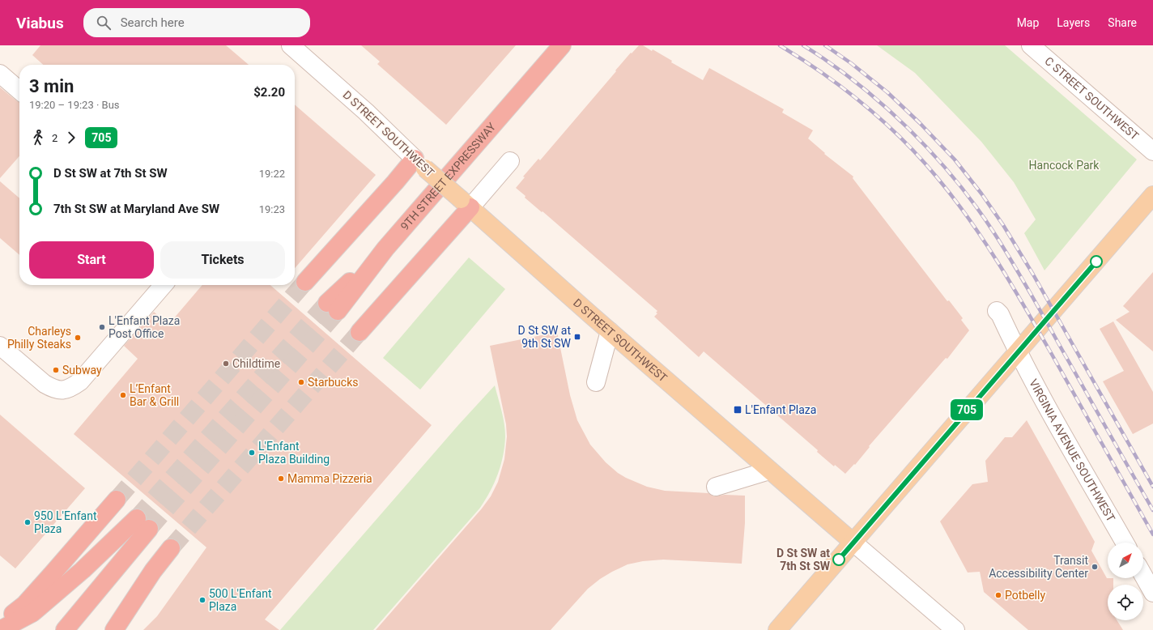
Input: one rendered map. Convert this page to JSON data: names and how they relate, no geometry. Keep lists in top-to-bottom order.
{
  "streets": {
    "highway": ["9TH STREET EXPRESSWAY"],
    "main road": ["D STREET SOUTHWEST"],
    "street": ["C STREET SOUTHWEST", "VIRGINIA AVENUE SOUTHWEST"]
  },
  "parks": ["Hancock Park"],
  "places": {
    "other": [
      "L'Enfant Plaza Post Office",
      "Charleys Philly Steaks",
      "Childtime",
      "Subway",
      "Starbucks",
      "L’Enfant Bar & Grill",
      "L'Enfant Plaza Building",
      "Mamma Pizzeria",
      "950 L'Enfant Plaza",
      "D St SW at 7th St SW",
      "Transit Accessibility Center",
      "Potbelly",
      "500 L'Enfant Plaza"
    ],
    "transit": ["D St SW at 9th St SW", "L'Enfant Plaza"]
  },
  "lines": ["bus line 705"],
  "north": "top right",
  "page": {
    "header": "Viabus",
    "search": "Search here",
    "nav": ["Map", "Layers", "Share"],
    "on_map": "705",
    "heading": ["3 min", "19:20 – 19:23 · Bus", "$2.20"],
    "legs": ["2", "705"],
    "list": [
      {
        "name": "D St SW at 7th St SW",
        "value": "19:22"
      },
      {
        "name": "7th St SW at Maryland Ave SW",
        "value": "19:23"
      }
    ],
    "buttons": ["Start", "Tickets"]
  }
}
